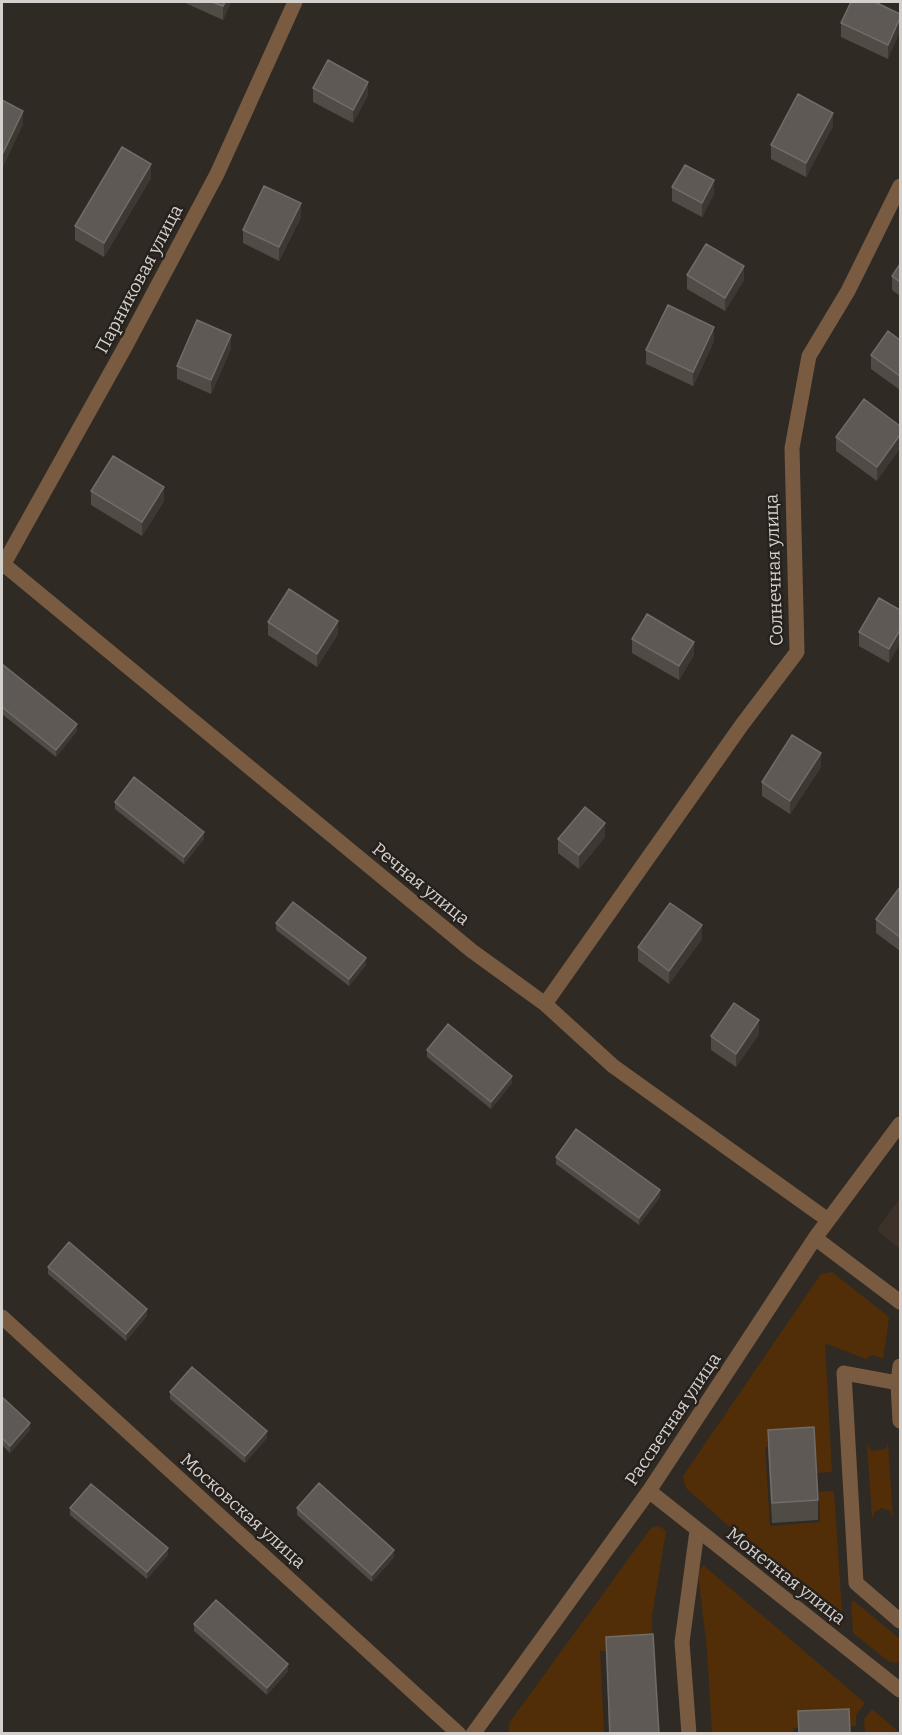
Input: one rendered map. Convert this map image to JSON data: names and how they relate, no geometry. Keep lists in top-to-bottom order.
{
  "streets": {
    "street": [
      "Парниковая улица",
      "Солнечная улица",
      "Речная улица",
      "Рассветная улица",
      "Московская улица",
      "Монетная улица"
    ]
  },
  "crossings": [
    ["Парниковая улица", "Речная улица"],
    ["Солнечная улица", "Речная улица"],
    ["Речная улица", "Рассветная улица"],
    ["Рассветная улица", "Монетная улица"]
  ]
}
